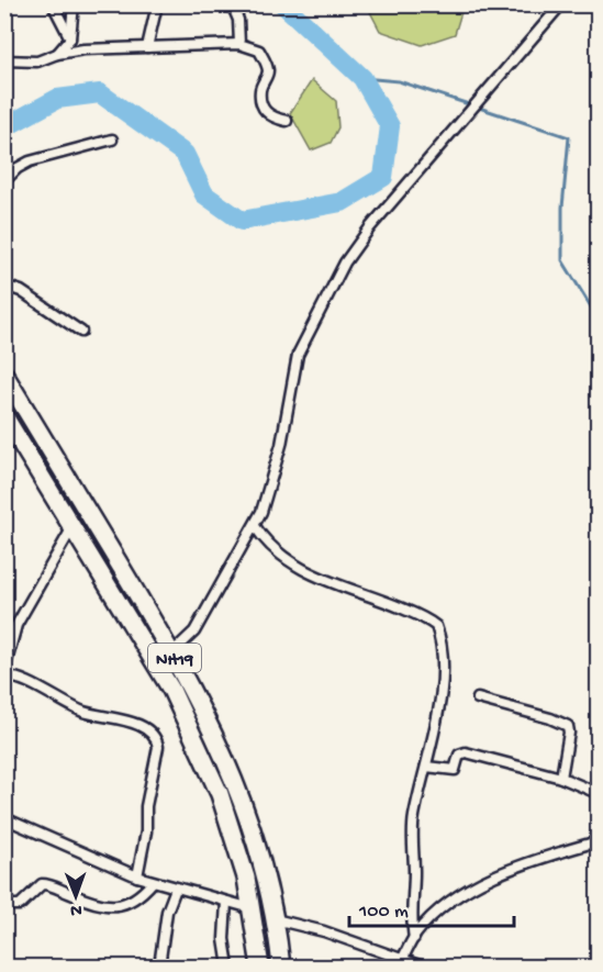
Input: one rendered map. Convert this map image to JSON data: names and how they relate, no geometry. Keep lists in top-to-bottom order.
{
  "streets": {
    "highway": ["NH19"]
  },
  "scale_bar": "100 m",
  "north": "bottom"
}
